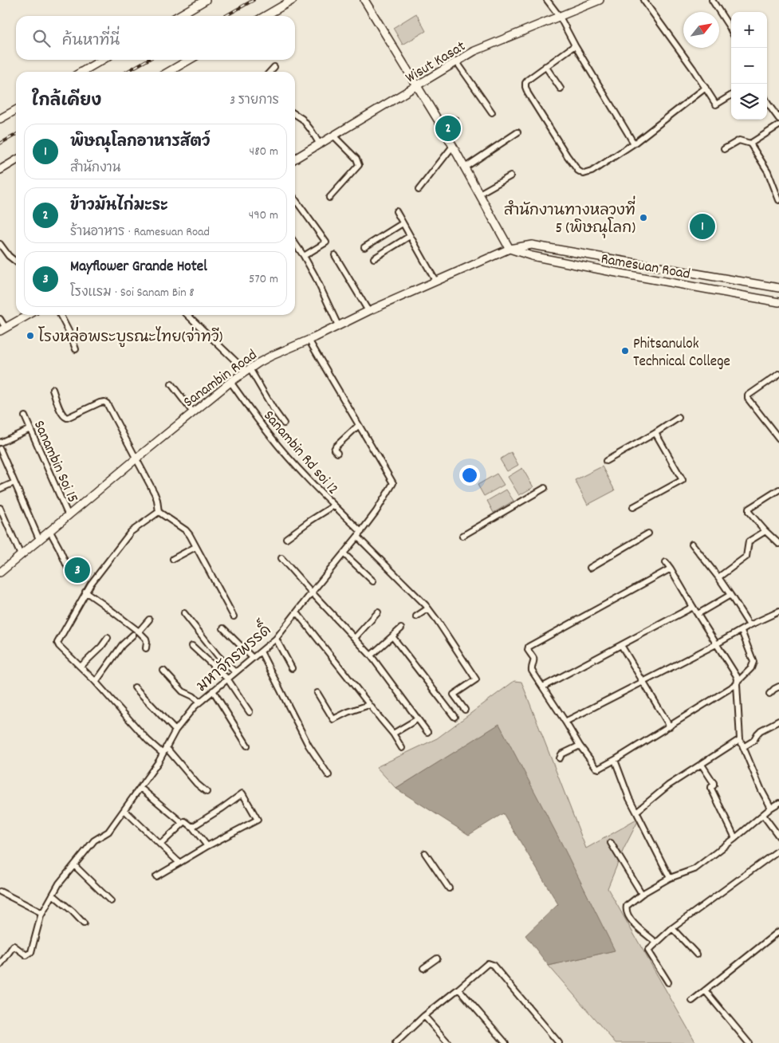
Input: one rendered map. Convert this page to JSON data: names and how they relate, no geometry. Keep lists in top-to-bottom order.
{
  "streets": {
    "street": [
      "Wisut Kasat",
      "Ramesuan Road",
      "Sanambin Road",
      "Sanambin Rd soi 12",
      "Sanambin Soi 15",
      "มหาจักรพรรดิ์"
    ]
  },
  "crossings": [
    ["Ramesuan Road", "Sanambin Road"],
    ["Sanambin Road", "Sanambin Rd soi 12"],
    ["Sanambin Road", "Sanambin Soi 15"],
    ["Sanambin Road", "มหาจักรพรรดิ์"],
    ["Sanambin Rd soi 12", "มหาจักรพรรดิ์"]
  ],
  "places": ["สำนักงานทางหลวงที่ 5 (พิษณุโลก)", "โรงหล่อพระบูรณะไทย(จ่าทวี)", "Phitsanulok Technical College"],
  "north": "top right",
  "page": {
    "map_buttons": ["+", "−"],
    "search": "ค้นหาที่นี่",
    "heading": ["ใกล้เคียง", "3 รายการ"],
    "pins": ["2", "1", "3"],
    "list": [
      {
        "mark": "1",
        "name": "พิษณุโลกอาหารสัตว์",
        "note": "สำนักงาน",
        "value": "480 m"
      },
      {
        "mark": "2",
        "name": "ข้าวมันไก่มะระ",
        "note": "ร้านอาหาร · Ramesuan Road",
        "value": "490 m"
      },
      {
        "mark": "3",
        "name": "Mayflower Grande Hotel",
        "note": "โรงแรม · Soi Sanam Bin 8",
        "value": "570 m"
      }
    ]
  }
}
